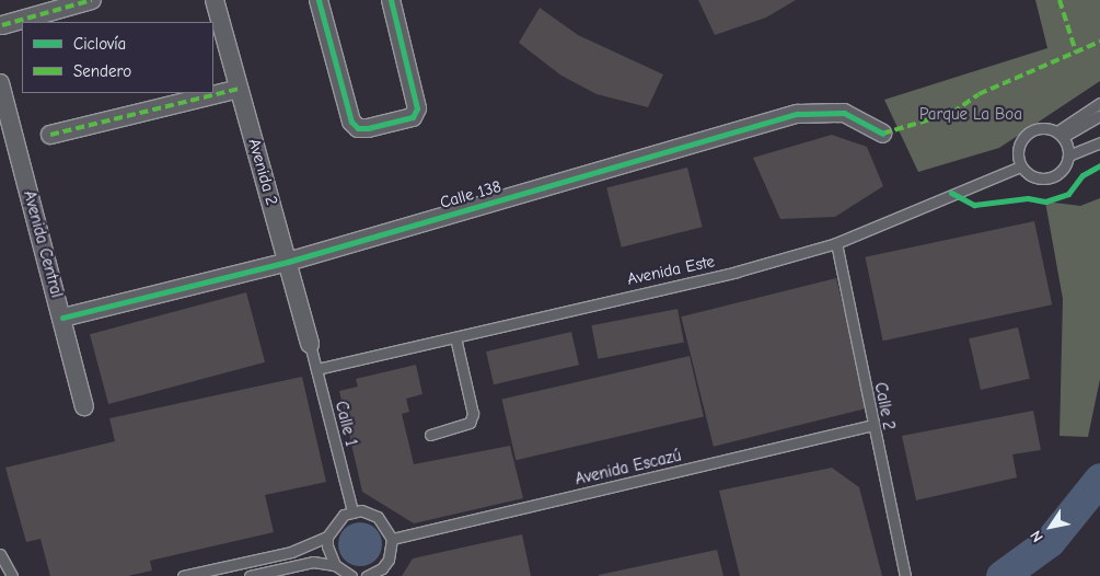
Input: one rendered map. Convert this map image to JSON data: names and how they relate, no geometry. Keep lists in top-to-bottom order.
{
  "streets": {
    "street": ["Avenida 2", "Calle 138", "Avenida Central"],
    "lane": [
      "Avenida Este",
      "Calle 2",
      "Calle 1",
      "Avenida Escazú"
    ]
  },
  "crossings": [
    ["Avenida 2", "Calle 138"],
    ["Avenida 2", "Calle 1"],
    ["Calle 138", "Avenida Central"],
    ["Avenida Este", "Calle 2"],
    ["Avenida Este", "Calle 1"],
    ["Calle 2", "Avenida Escazú"]
  ],
  "parks": ["Parque La Boa"],
  "legend": ["Ciclovía", "Sendero"],
  "north": "bottom left"
}
